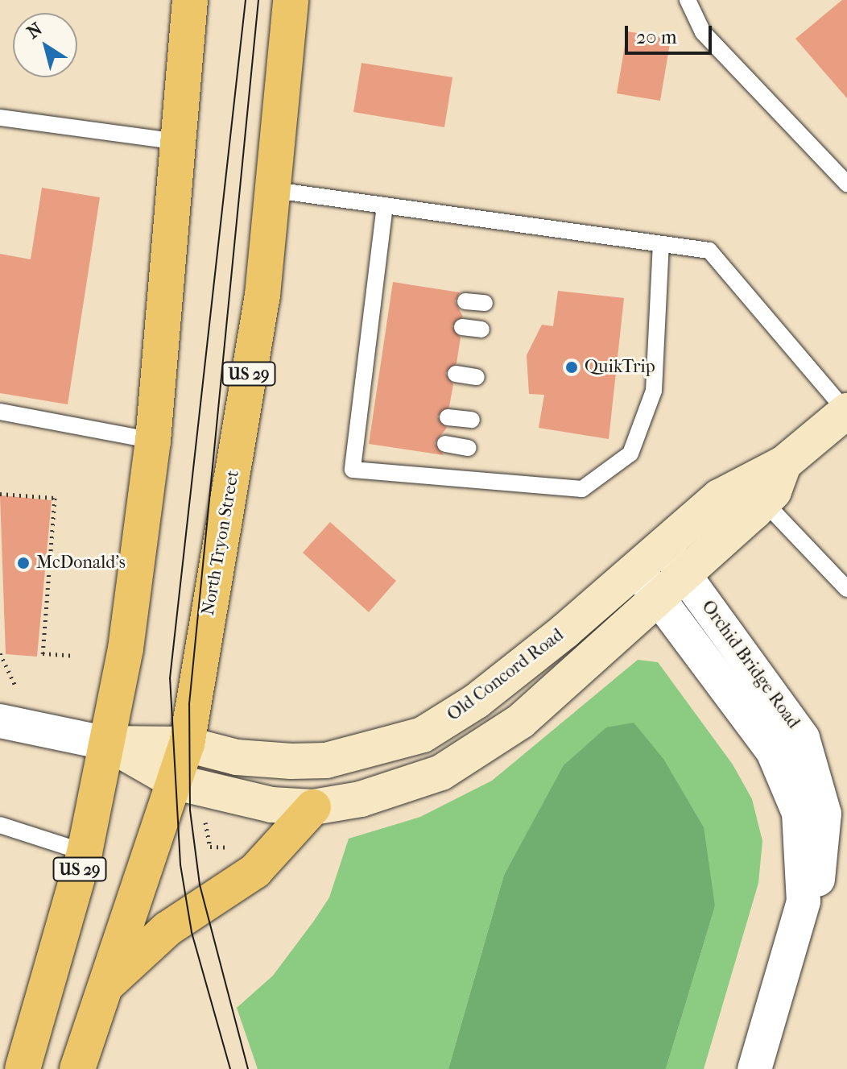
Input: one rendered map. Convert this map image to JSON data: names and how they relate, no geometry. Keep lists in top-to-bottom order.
{
  "streets": {
    "main road": ["US 29", "North Tryon Street"],
    "street": ["Orchid Bridge Road", "Old Concord Road"]
  },
  "crossings": [
    ["US 29", "Old Concord Road"],
    ["North Tryon Street", "Old Concord Road"],
    ["Orchid Bridge Road", "Old Concord Road"]
  ],
  "places": ["QuikTrip", "McDonald's"],
  "scale_bar": "20 m",
  "north": "top left"
}
